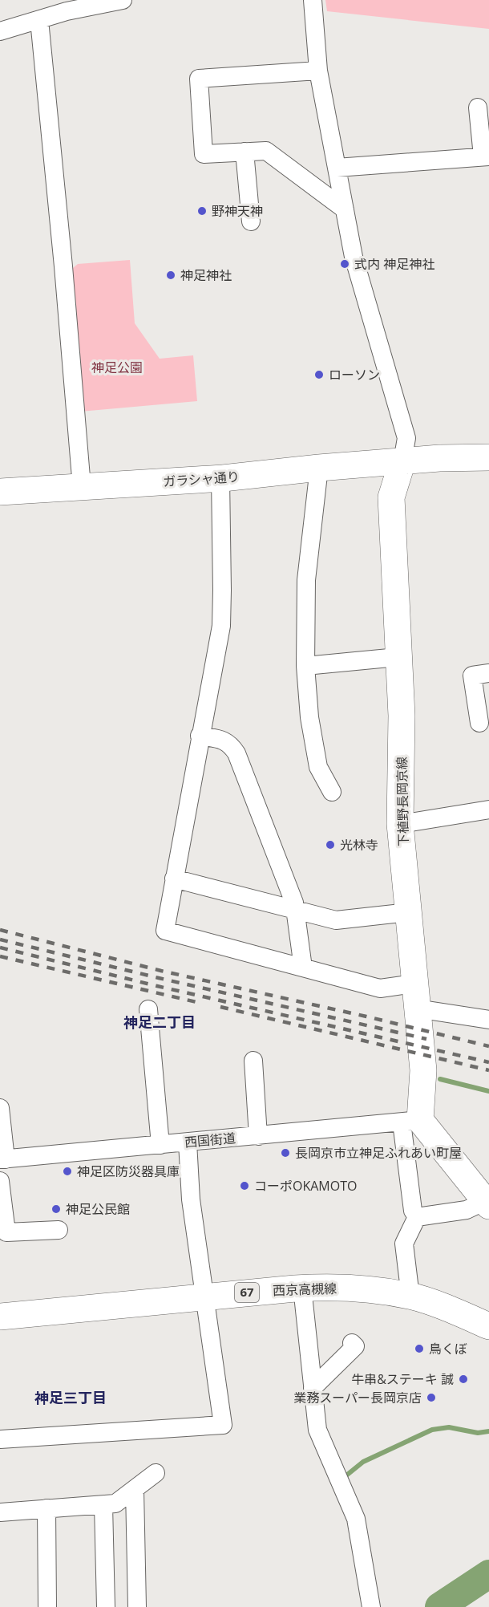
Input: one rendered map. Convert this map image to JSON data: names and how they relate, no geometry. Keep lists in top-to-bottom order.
{
  "streets": {
    "main road": [
      "ガラシャ通り",
      "下植野長岡京線",
      "西京高槻線",
      "67"
    ],
    "street": ["西国街道"]
  },
  "crossings": [
    ["ガラシャ通り", "下植野長岡京線"],
    ["下植野長岡京線", "西国街道"]
  ],
  "districts": ["神足二丁目", "神足三丁目"],
  "parks": ["神足公園"],
  "places": [
    "野神天神",
    "式内 神足神社",
    "神足神社",
    "ローソン",
    "光林寺",
    "長岡京市立神足ふれあい町屋",
    "神足区防災器具庫",
    "コーポOKAMOTO",
    "神足公民館",
    "鳥くぼ",
    "牛串&ステーキ 誠",
    "業務スーパー長岡京店"
  ]
}
